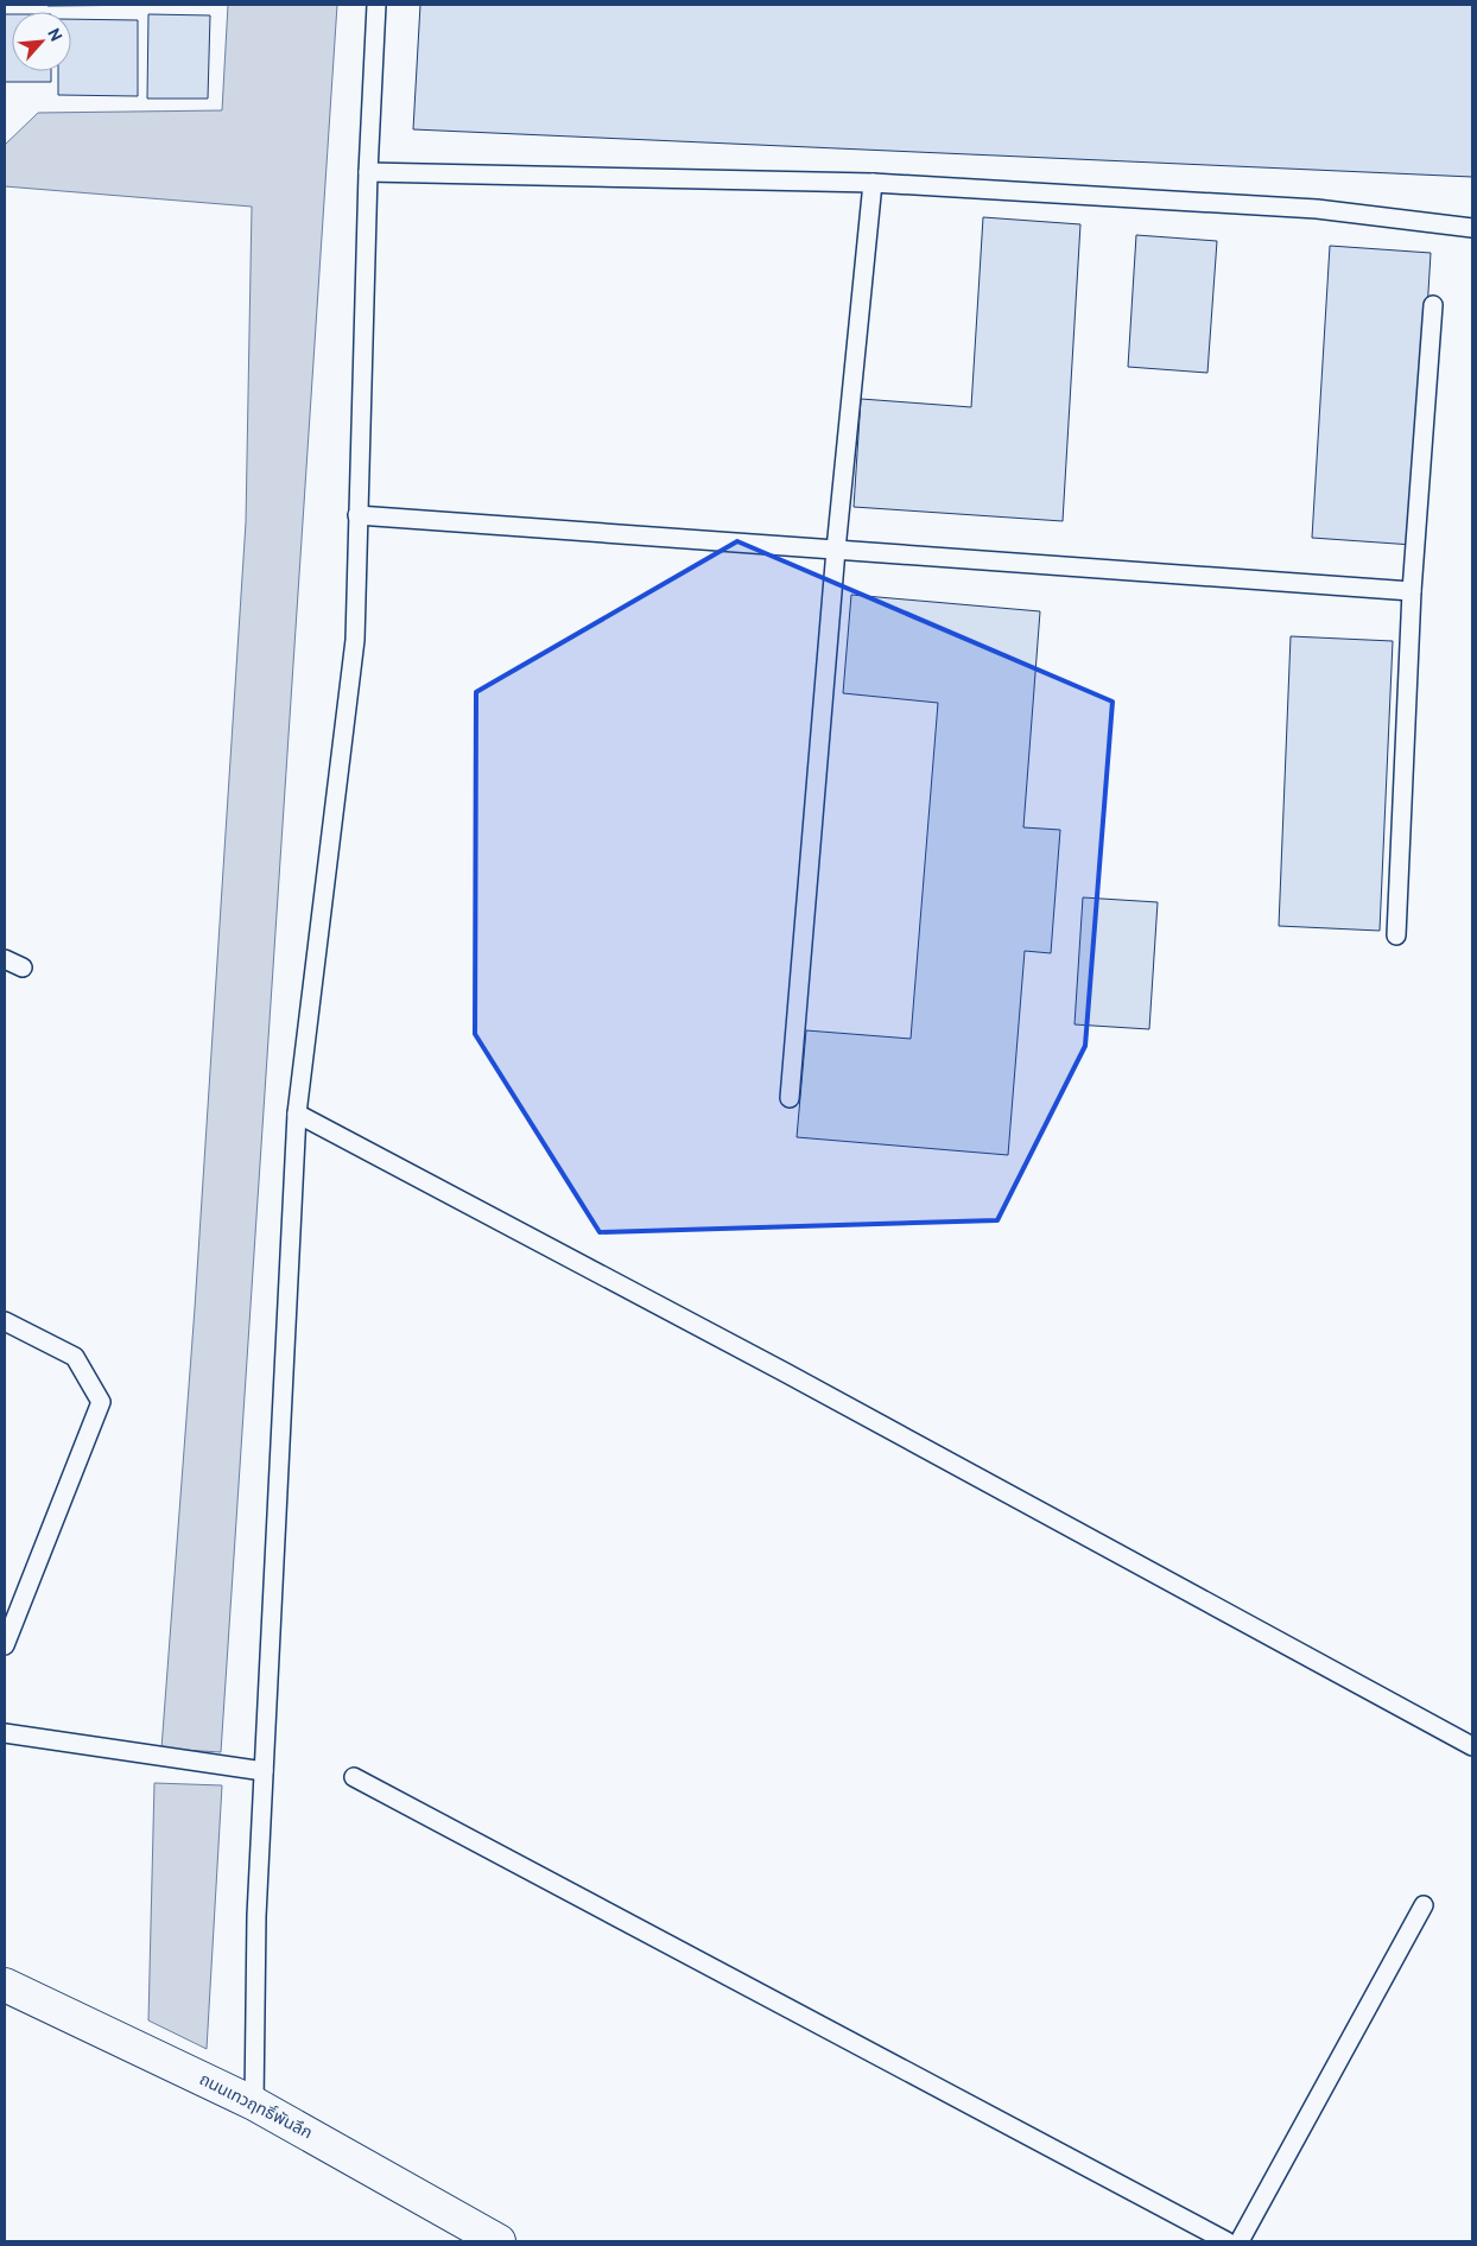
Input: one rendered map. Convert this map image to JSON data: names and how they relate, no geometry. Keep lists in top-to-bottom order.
{
  "streets": {
    "street": ["ถนนเทวฤทธิ์พันลึก"]
  },
  "north": "top right"
}
